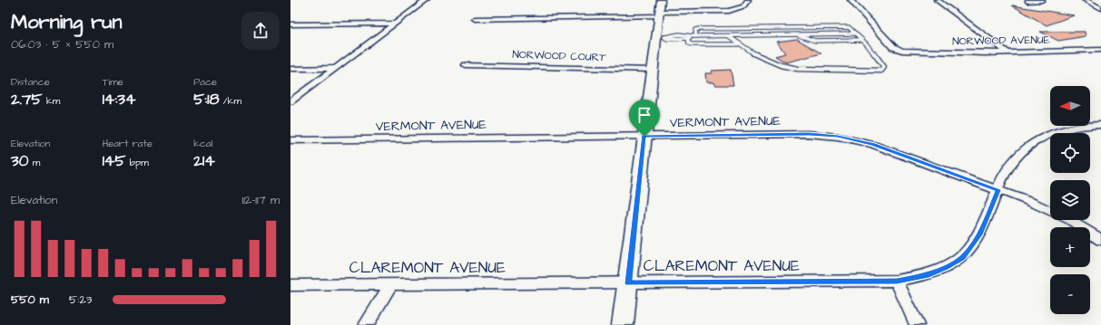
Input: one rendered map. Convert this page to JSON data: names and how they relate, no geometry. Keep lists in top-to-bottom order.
{
  "streets": {
    "street": [
      "NORWOOD AVENUE",
      "NORWOOD COURT",
      "VERMONT AVENUE",
      "CLAREMONT AVENUE"
    ]
  },
  "crossings": [
    ["VERMONT AVENUE", "CLAREMONT AVENUE"]
  ],
  "north": "left",
  "page": {
    "heading": ["Morning run", "06:03 · 5 × 550 m"],
    "stats": [
      ["Distance", "2.75 km"],
      ["Time", "14:34"],
      ["Pace", "5:18 /km"],
      ["Elevation", "30 m"],
      ["Heart rate", "145 bpm"],
      ["kcal", "214"]
    ],
    "map_buttons": ["+", "−"],
    "chart": ["Elevation", "112–117 m"],
    "list": [
      {
        "name": "550 m",
        "note": "5:23"
      }
    ]
  }
}
